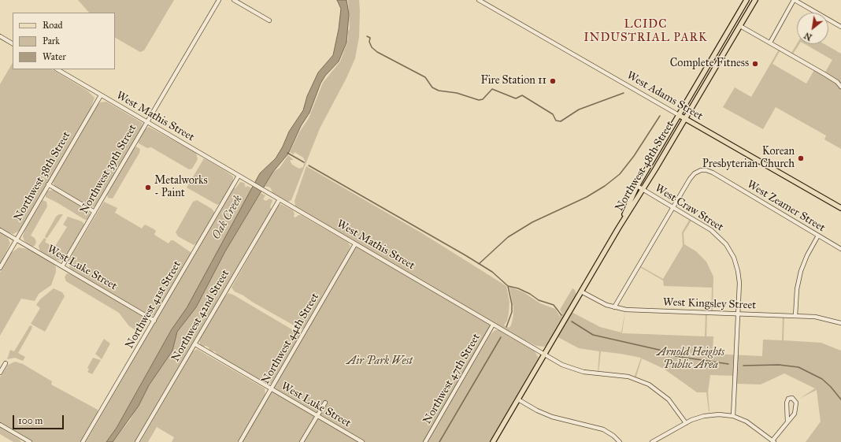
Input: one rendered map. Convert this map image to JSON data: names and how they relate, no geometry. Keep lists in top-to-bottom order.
{
  "streets": {
    "main road": ["West Adams Street", "Northwest 48th Street"],
    "street": [
      "West Mathis Street",
      "Northwest 39th Street",
      "Northwest 38th Street",
      "West Zeamer Street",
      "West Craw Street",
      "West Luke Street",
      "West Kingsley Street",
      "Northwest 41st Street",
      "Northwest 42nd Street",
      "Northwest 44th Street",
      "Northwest 47th Street"
    ]
  },
  "crossings": [
    ["West Adams Street", "Northwest 48th Street"],
    ["West Mathis Street", "Northwest 48th Street"],
    ["West Mathis Street", "Northwest 39th Street"],
    ["West Mathis Street", "Northwest 38th Street"],
    ["West Mathis Street", "Northwest 41st Street"],
    ["West Mathis Street", "Northwest 42nd Street"],
    ["West Mathis Street", "Northwest 44th Street"],
    ["West Mathis Street", "Northwest 47th Street"],
    ["Northwest 48th Street", "West Craw Street"],
    ["Northwest 48th Street", "West Kingsley Street"],
    ["Northwest 39th Street", "West Luke Street"],
    ["Northwest 38th Street", "West Luke Street"],
    ["West Zeamer Street", "West Craw Street"],
    ["West Craw Street", "West Kingsley Street"],
    ["West Luke Street", "Northwest 41st Street"],
    ["West Luke Street", "Northwest 42nd Street"],
    ["West Luke Street", "Northwest 44th Street"]
  ],
  "districts": ["LCIDC INDUSTRIAL PARK"],
  "water": ["Oak Creek"],
  "parks": ["Arnold Heights Public Area", "Air Park West"],
  "places": [
    "Complete Fitness",
    "Fire Station 11",
    "Korean Presbyterian Church",
    "Metalworks - Paint"
  ],
  "legend": ["Road", "Park", "Water"],
  "scale_bar": "100 m",
  "north": "bottom left"
}
